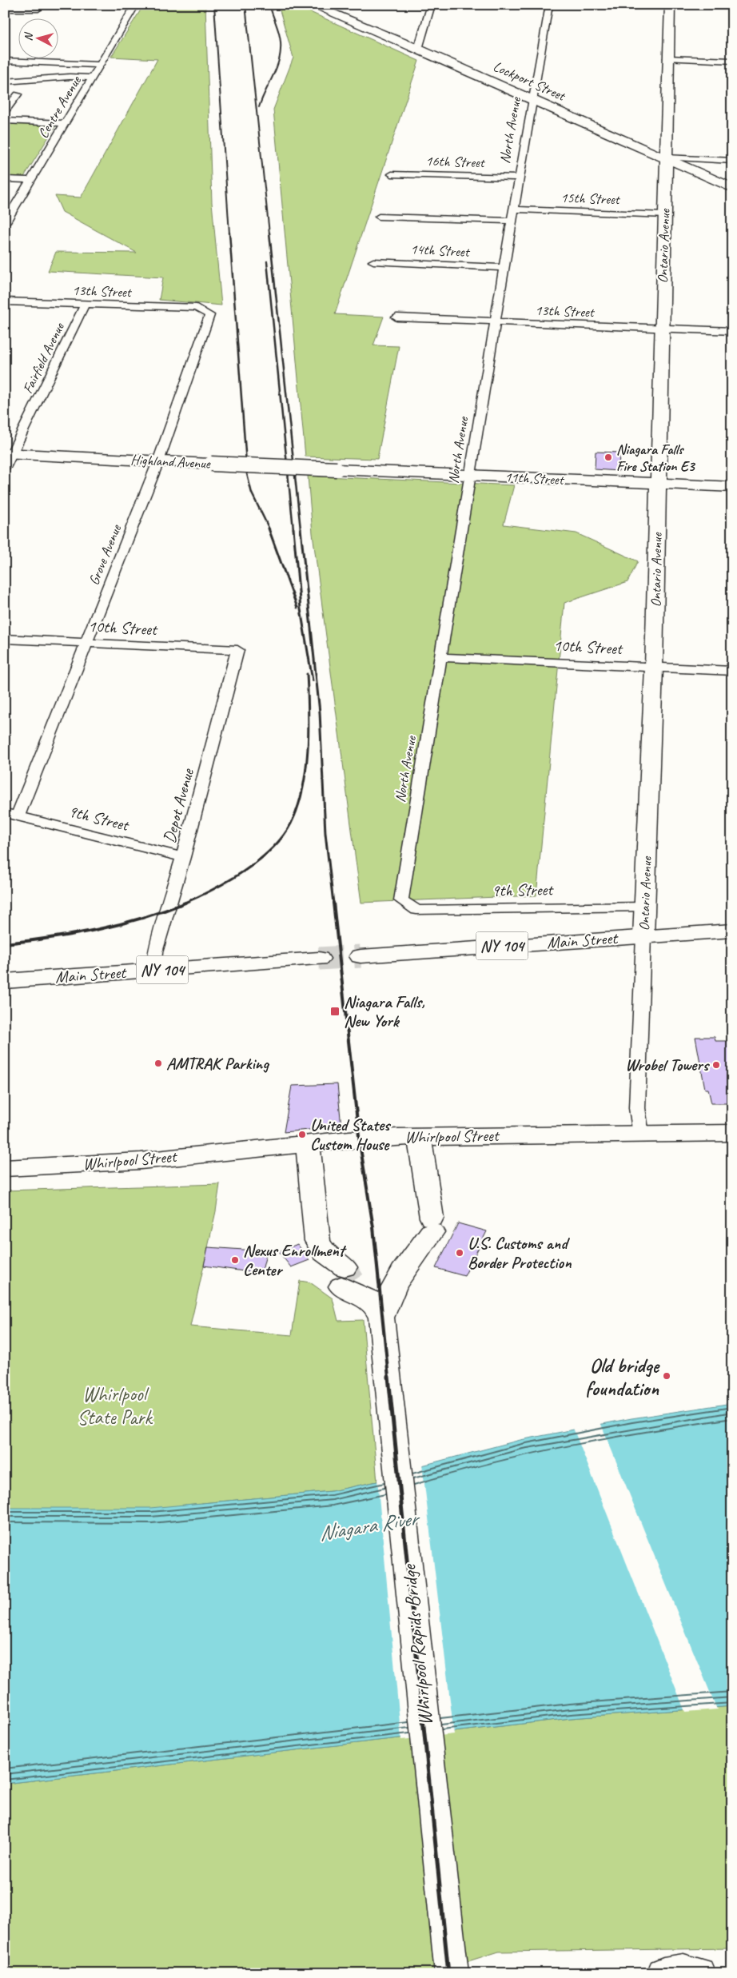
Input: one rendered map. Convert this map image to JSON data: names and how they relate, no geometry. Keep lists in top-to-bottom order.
{
  "streets": {
    "street": [
      "Lockport Street",
      "Centre Avenue",
      "North Avenue",
      "16th Street",
      "15th Street",
      "Ontario Avenue",
      "14th Street",
      "13th Street",
      "Fairfield Avenue",
      "Highland Avenue",
      "11th Street",
      "Grove Avenue",
      "10th Street",
      "Depot Avenue",
      "9th Street",
      "Main Street",
      "NY 104",
      "Whirlpool Street",
      "Whirlpool Rapids Bridge"
    ]
  },
  "crossings": [
    ["Lockport Street", "North Avenue"],
    ["Lockport Street", "Ontario Avenue"],
    ["North Avenue", "16th Street"],
    ["North Avenue", "15th Street"],
    ["North Avenue", "14th Street"],
    ["North Avenue", "13th Street"],
    ["North Avenue", "11th Street"],
    ["North Avenue", "10th Street"],
    ["North Avenue", "9th Street"],
    ["15th Street", "Ontario Avenue"],
    ["Ontario Avenue", "13th Street"],
    ["Ontario Avenue", "11th Street"],
    ["Ontario Avenue", "10th Street"],
    ["Ontario Avenue", "9th Street"],
    ["Ontario Avenue", "Main Street"],
    ["Ontario Avenue", "Whirlpool Street"],
    ["13th Street", "Fairfield Avenue"],
    ["13th Street", "Grove Avenue"],
    ["Fairfield Avenue", "Highland Avenue"],
    ["Highland Avenue", "11th Street"],
    ["Highland Avenue", "Grove Avenue"],
    ["Grove Avenue", "10th Street"],
    ["Grove Avenue", "9th Street"],
    ["10th Street", "Depot Avenue"],
    ["Depot Avenue", "9th Street"],
    ["Depot Avenue", "Main Street"],
    ["Whirlpool Street", "Whirlpool Rapids Bridge"]
  ],
  "water": ["Niagara River"],
  "parks": ["Whirlpool State Park"],
  "places": {
    "other": [
      "Niagara Falls Fire Station E3",
      "AMTRAK Parking",
      "Wrobel Towers",
      "United States Custom House",
      "U.S. Customs and Border Protection",
      "Nexus Enrollment Center",
      "Old bridge foundation"
    ],
    "transit": ["Niagara Falls, New York"]
  },
  "north": "left"
}
